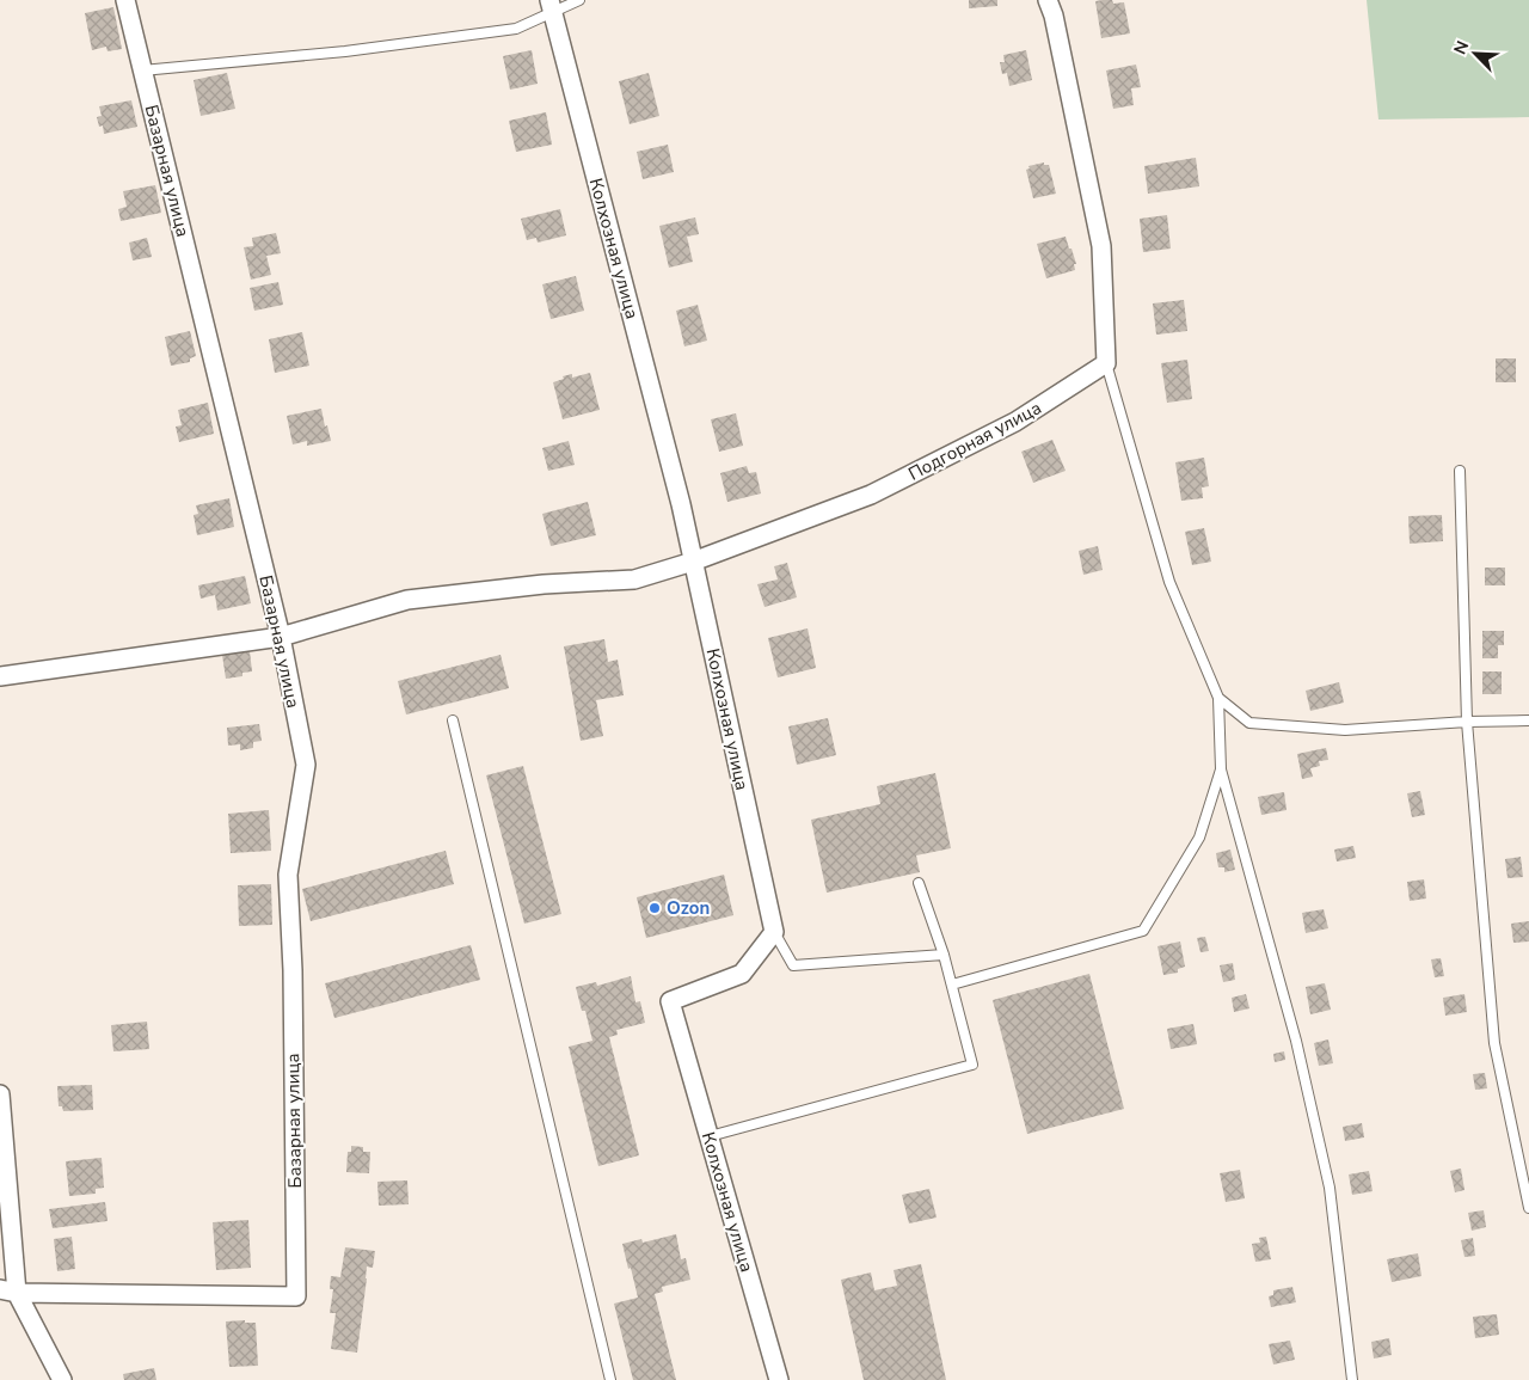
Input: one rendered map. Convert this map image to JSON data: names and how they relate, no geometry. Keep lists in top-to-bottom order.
{
  "streets": {
    "street": ["Базарная улица", "Колхозная улица", "Подгорная улица"]
  },
  "crossings": [
    ["Базарная улица", "Подгорная улица"],
    ["Колхозная улица", "Подгорная улица"]
  ],
  "places": ["Ozon"],
  "north": "top left"
}
